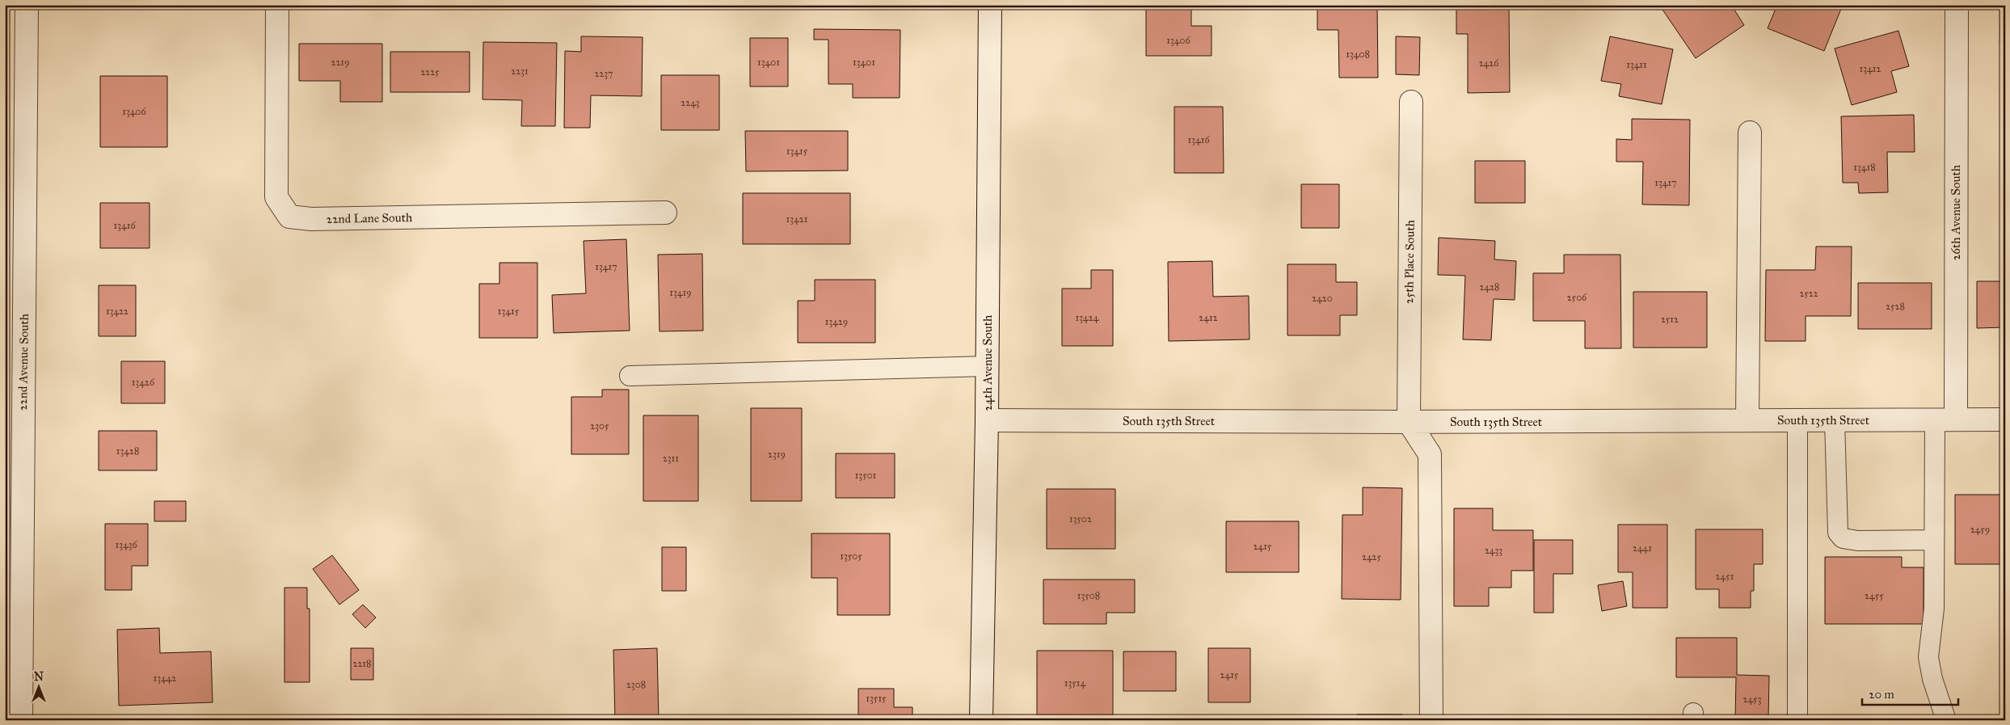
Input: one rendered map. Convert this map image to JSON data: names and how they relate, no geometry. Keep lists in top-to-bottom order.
{
  "streets": {
    "street": [
      "26th Avenue South",
      "22nd Lane South",
      "25th Place South",
      "22nd Avenue South",
      "24th Avenue South",
      "South 135th Street"
    ]
  },
  "crossings": [
    ["26th Avenue South", "South 135th Street"],
    ["25th Place South", "South 135th Street"],
    ["24th Avenue South", "South 135th Street"]
  ],
  "house_numbers": [
    "13406",
    "13408",
    "2219",
    "13401",
    "13401",
    "2426",
    "13411",
    "13412",
    "2231",
    "2225",
    "2237",
    "2243",
    "13406",
    "13416",
    "13415",
    "13418",
    "13417",
    "13421",
    "13416",
    "13417",
    "2428",
    "13419",
    "2522",
    "2506",
    "2420",
    "2528",
    "13422",
    "13415",
    "13424",
    "2412",
    "2512",
    "13429",
    "13426",
    "2305",
    "13428",
    "2319",
    "2311",
    "13501",
    "13502",
    "2459",
    "13436",
    "2415",
    "2441",
    "2433",
    "13505",
    "2425",
    "2451",
    "13508",
    "2455",
    "2218",
    "2415",
    "13442",
    "13514",
    "2308",
    "13515",
    "2453"
  ],
  "scale_bar": "20 m",
  "north": "top"
}
